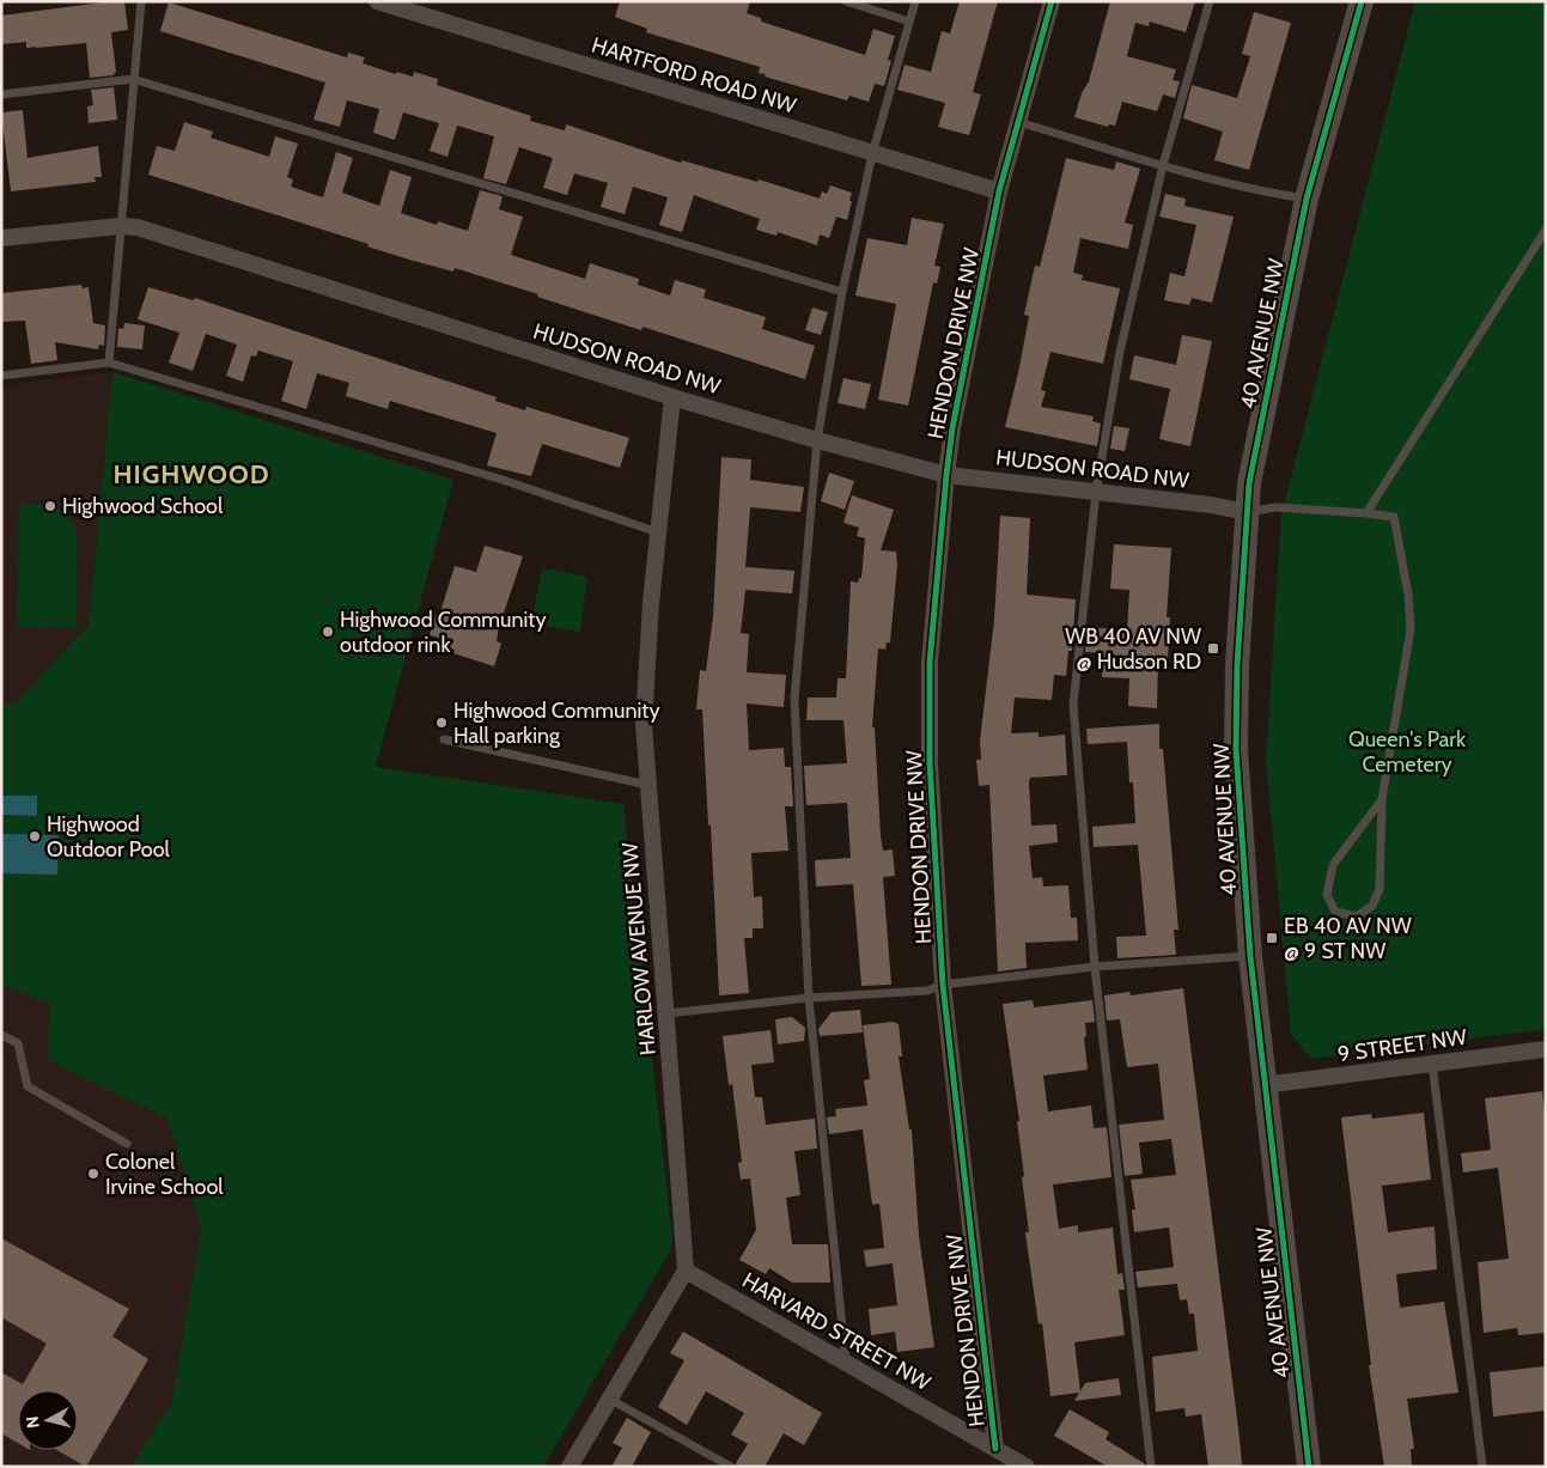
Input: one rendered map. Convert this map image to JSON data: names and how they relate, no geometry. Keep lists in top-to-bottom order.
{
  "streets": {
    "street": [
      "HARTFORD ROAD NW",
      "40 AVENUE NW",
      "HENDON DRIVE NW",
      "HUDSON ROAD NW",
      "HARLOW AVENUE NW",
      "9 STREET NW",
      "HARVARD STREET NW"
    ]
  },
  "crossings": [
    ["HARTFORD ROAD NW", "HENDON DRIVE NW"],
    ["40 AVENUE NW", "HUDSON ROAD NW"],
    ["40 AVENUE NW", "9 STREET NW"],
    ["HENDON DRIVE NW", "HUDSON ROAD NW"],
    ["HENDON DRIVE NW", "HARVARD STREET NW"],
    ["HUDSON ROAD NW", "HARLOW AVENUE NW"],
    ["HARLOW AVENUE NW", "HARVARD STREET NW"]
  ],
  "districts": ["HIGHWOOD"],
  "parks": ["Queen's Park Cemetery"],
  "places": {
    "other": [
      "Highwood School",
      "Highwood Community outdoor rink",
      "Highwood Community Hall parking",
      "Highwood Outdoor Pool",
      "Colonel Irvine School"
    ],
    "transit": ["WB 40 AV NW @ Hudson RD", "EB 40 AV NW @ 9 ST NW"]
  },
  "north": "left"
}
